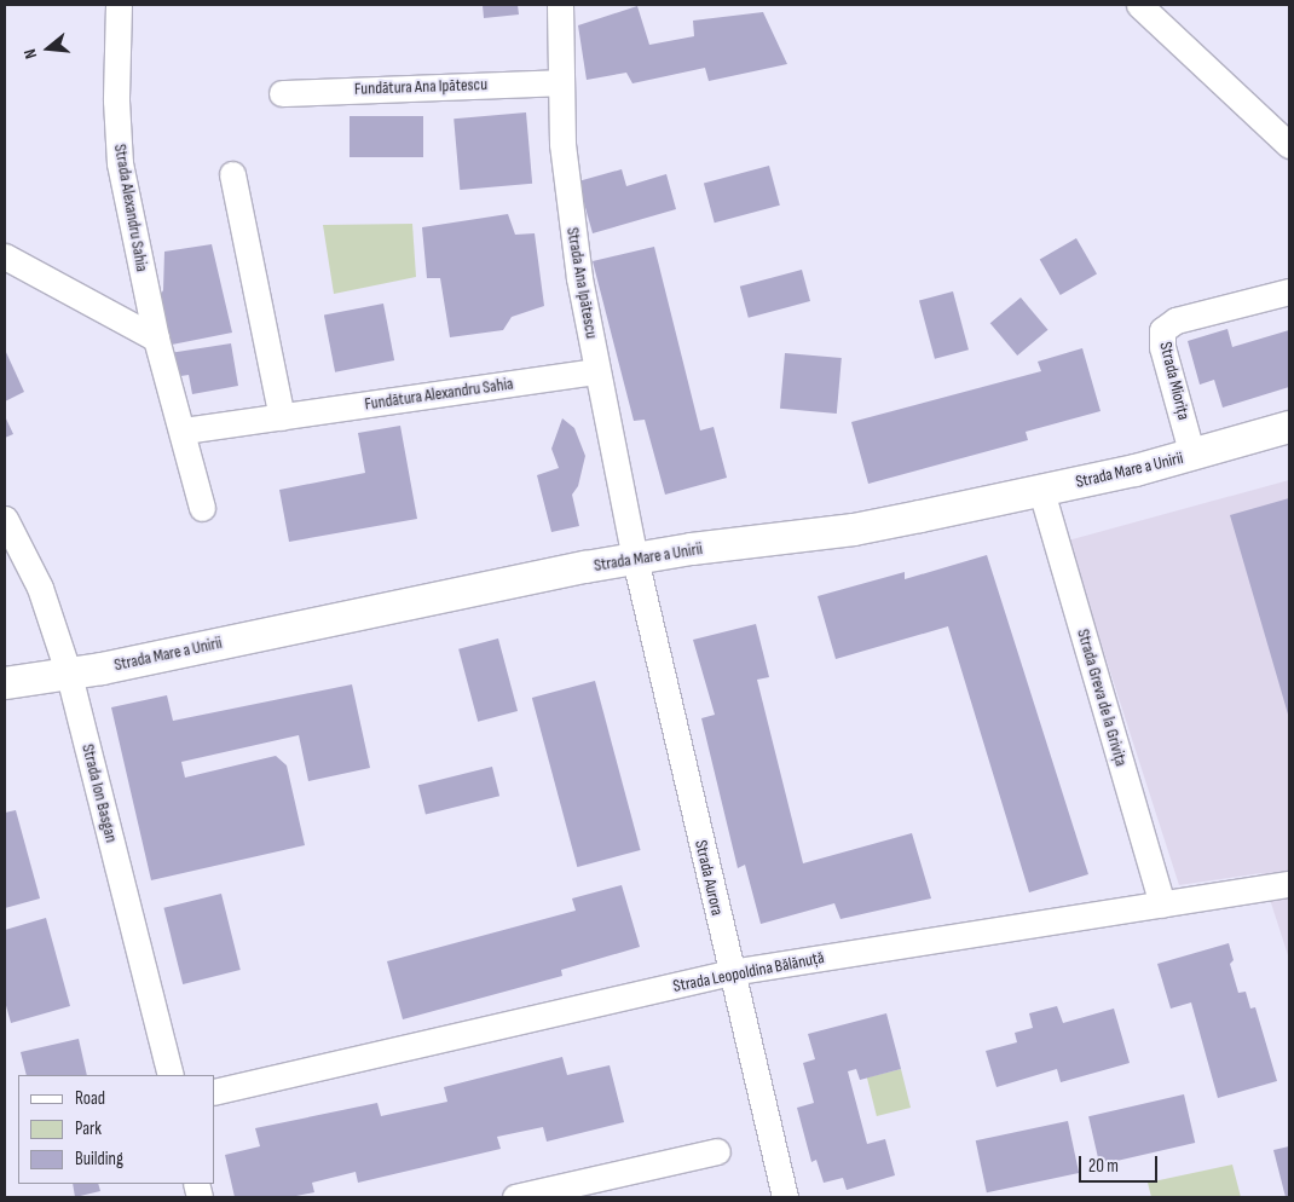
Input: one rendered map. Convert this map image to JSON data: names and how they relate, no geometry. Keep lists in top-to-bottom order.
{
  "streets": {
    "main road": ["Strada Mare a Unirii"],
    "street": [
      "Fundătura Ana Ipătescu",
      "Strada Alexandru Sahia",
      "Strada Ana Ipătescu",
      "Strada Miorița",
      "Fundătura Alexandru Sahia",
      "Strada Greva de la Grivița",
      "Strada Ion Basgan",
      "Strada Aurora",
      "Strada Leopoldina Bălănuță"
    ]
  },
  "crossings": [
    ["Fundătura Ana Ipătescu", "Strada Ana Ipătescu"],
    ["Strada Alexandru Sahia", "Fundătura Alexandru Sahia"],
    ["Strada Ana Ipătescu", "Fundătura Alexandru Sahia"],
    ["Strada Ana Ipătescu", "Strada Mare a Unirii"],
    ["Strada Ana Ipătescu", "Strada Aurora"],
    ["Strada Miorița", "Strada Mare a Unirii"],
    ["Strada Mare a Unirii", "Strada Greva de la Grivița"],
    ["Strada Mare a Unirii", "Strada Ion Basgan"],
    ["Strada Mare a Unirii", "Strada Aurora"],
    ["Strada Greva de la Grivița", "Strada Leopoldina Bălănuță"],
    ["Strada Aurora", "Strada Leopoldina Bălănuță"]
  ],
  "legend": ["Road", "Park", "Building"],
  "scale_bar": "20 m",
  "north": "left"
}
